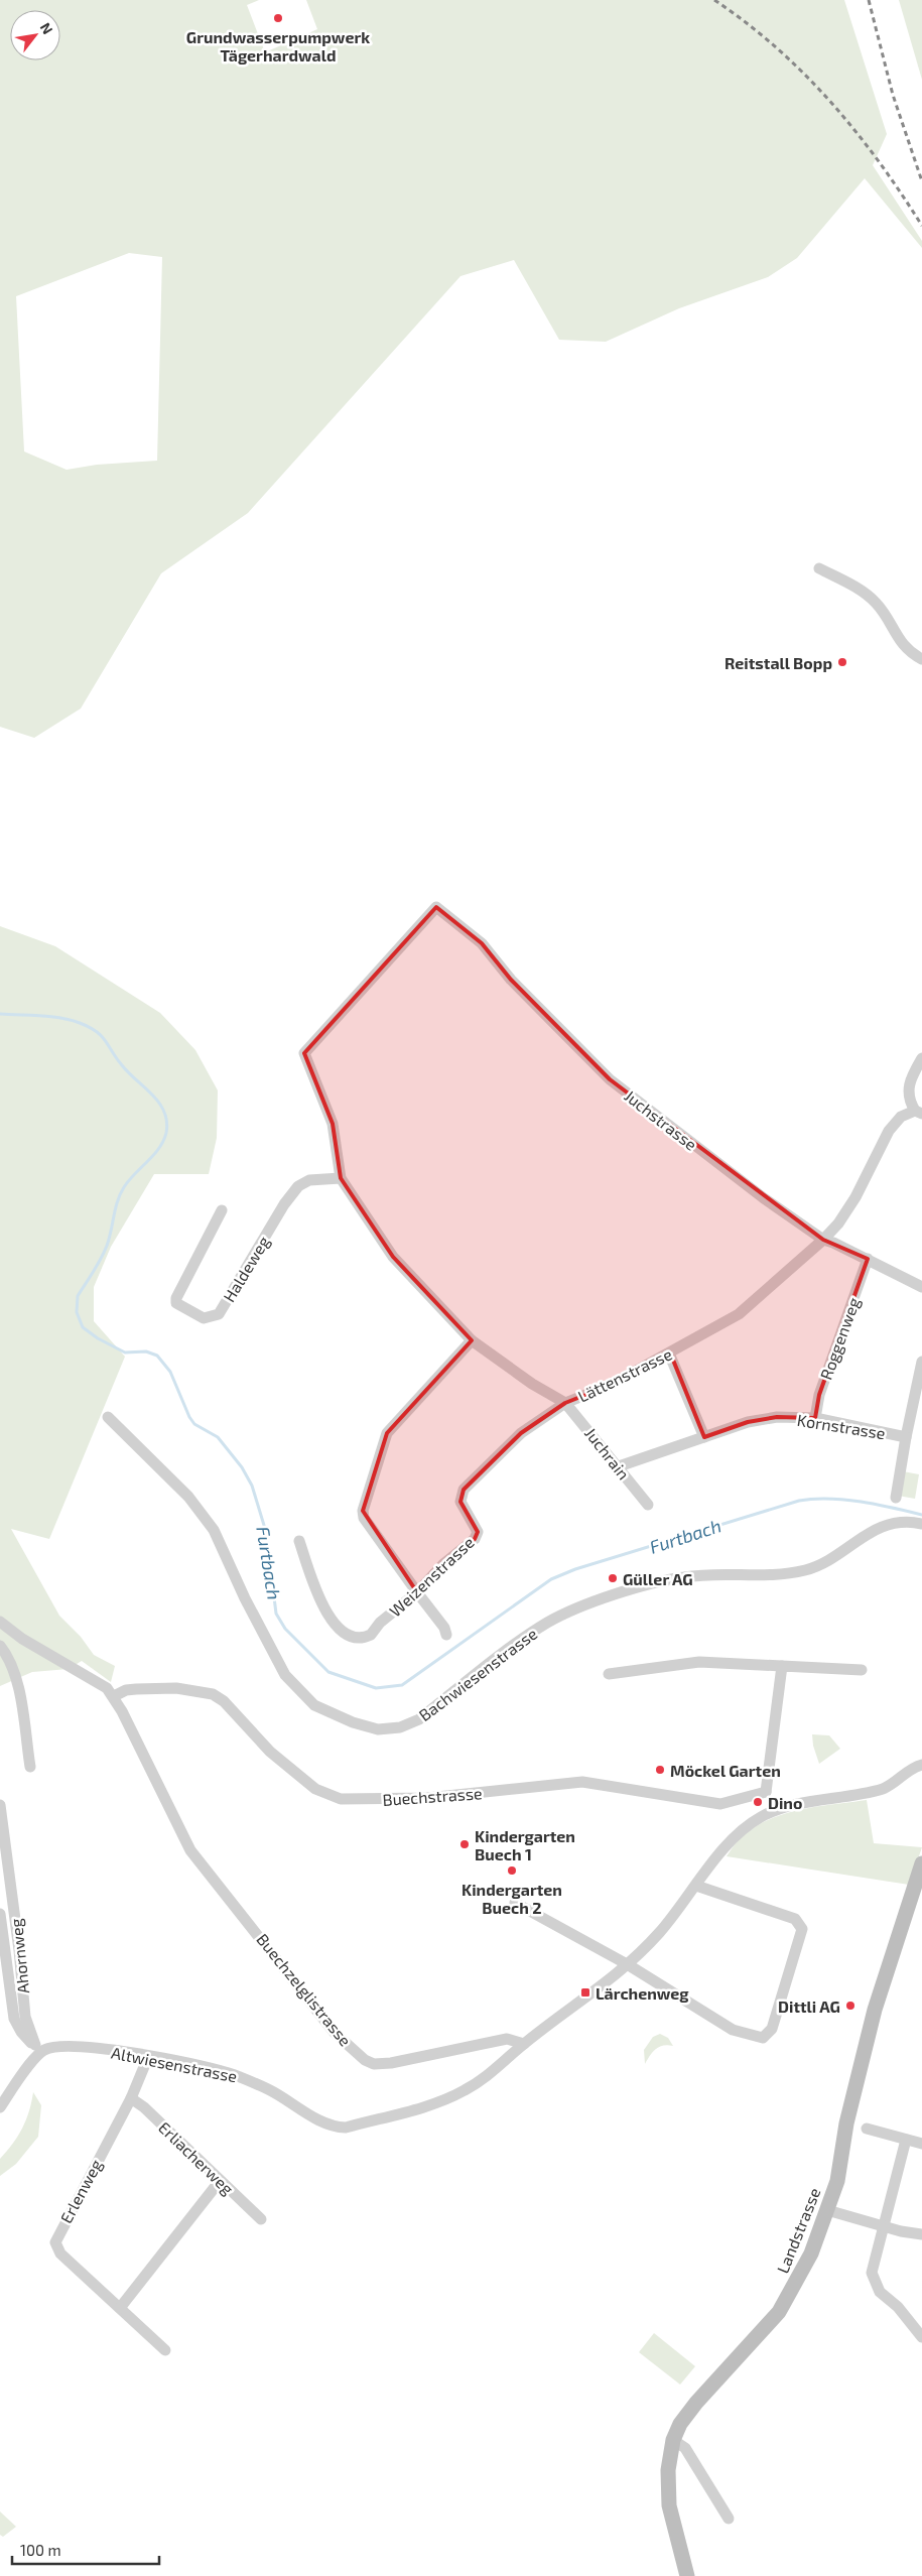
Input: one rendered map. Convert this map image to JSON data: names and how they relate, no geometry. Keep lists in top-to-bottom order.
{
  "streets": {
    "main road": ["Landstrasse"],
    "street": [
      "Juchstrasse",
      "Haldeweg",
      "Roggenweg",
      "Lättenstrasse",
      "Kornstrasse",
      "Juchrain",
      "Weizenstrasse",
      "Bachwiesenstrasse",
      "Buechstrasse",
      "Ahornweg",
      "Buechzelglistrasse",
      "Altwiesenstrasse",
      "Erliacherweg",
      "Erlenweg"
    ]
  },
  "crossings": [
    ["Juchstrasse", "Roggenweg"],
    ["Juchstrasse", "Lättenstrasse"],
    ["Haldeweg", "Lättenstrasse"],
    ["Roggenweg", "Kornstrasse"],
    ["Lättenstrasse", "Juchrain"],
    ["Lättenstrasse", "Weizenstrasse"],
    ["Kornstrasse", "Juchrain"],
    ["Juchrain", "Weizenstrasse"],
    ["Buechstrasse", "Buechzelglistrasse"],
    ["Ahornweg", "Altwiesenstrasse"],
    ["Buechzelglistrasse", "Altwiesenstrasse"],
    ["Altwiesenstrasse", "Erlenweg"],
    ["Erliacherweg", "Erlenweg"]
  ],
  "water": ["Furtbach"],
  "places": {
    "other": [
      "Grundwasserpumpwerk Tägerhardwald",
      "Reitstall Bopp",
      "Güller AG",
      "Möckel Garten",
      "Dino",
      "Kindergarten Buech 1",
      "Kindergarten Buech 2",
      "Dittli AG"
    ],
    "transit": ["Lärchenweg"]
  },
  "scale_bar": "100 m",
  "north": "top right"
}
